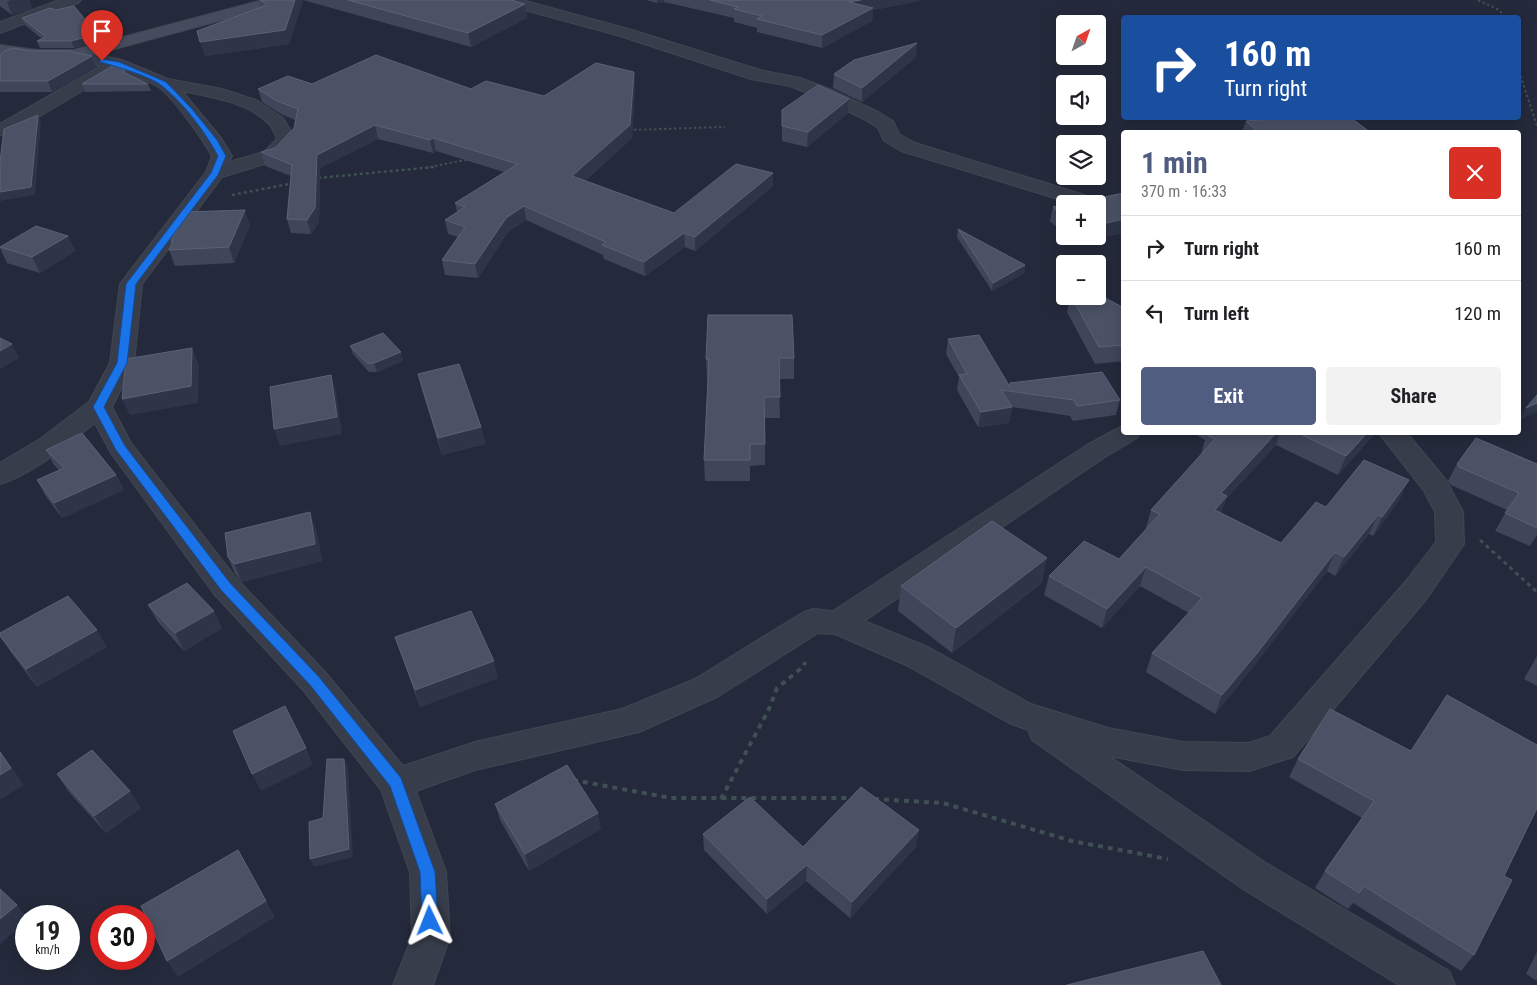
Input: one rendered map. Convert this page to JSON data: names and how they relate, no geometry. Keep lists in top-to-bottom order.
{
  "north": "top right",
  "page": {
    "map_buttons": ["+", "−"],
    "turn": ["160 m", "Turn right"],
    "heading": ["1 min", "370 m · 16:33"],
    "list": [
      {
        "name": "Turn right",
        "value": "160 m"
      },
      {
        "name": "Turn left",
        "value": "120 m"
      }
    ],
    "buttons": ["Exit", "Share"],
    "speed": "19 km/h",
    "limit": "30"
  }
}
